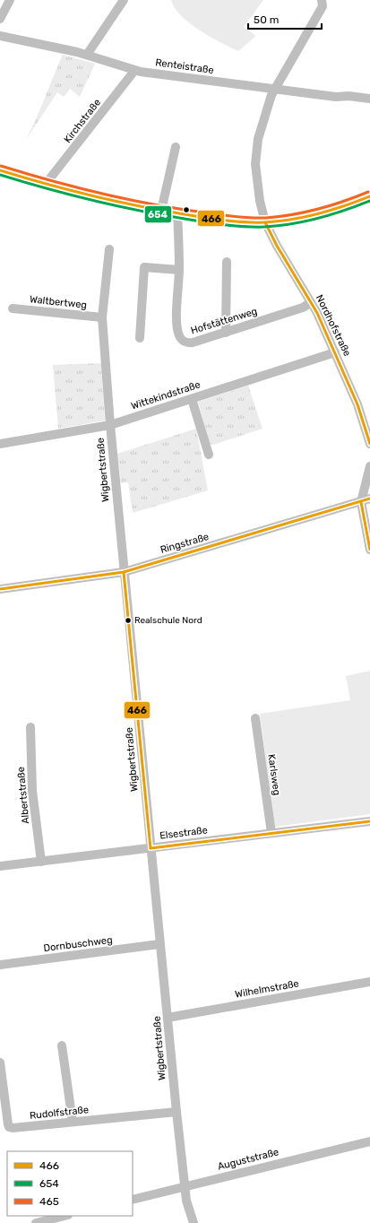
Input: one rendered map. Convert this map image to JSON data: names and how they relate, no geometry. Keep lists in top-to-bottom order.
{
  "streets": {
    "street": [
      "Renteistraße",
      "Kirchstraße",
      "Waltbertweg",
      "Hofstättenweg",
      "Nordhofstraße",
      "Wittekindstraße",
      "Wigbertstraße",
      "Ringstraße",
      "Karlsweg",
      "Albertstraße",
      "Elsestraße",
      "Dornbuschweg",
      "Wilhelmstraße",
      "Rudolfstraße",
      "Auguststraße"
    ]
  },
  "crossings": [
    ["Renteistraße", "Kirchstraße"],
    ["Renteistraße", "Nordhofstraße"],
    ["Waltbertweg", "Wigbertstraße"],
    ["Hofstättenweg", "Nordhofstraße"],
    ["Nordhofstraße", "Wittekindstraße"],
    ["Wittekindstraße", "Wigbertstraße"],
    ["Wigbertstraße", "Ringstraße"],
    ["Wigbertstraße", "Elsestraße"],
    ["Wigbertstraße", "Dornbuschweg"],
    ["Wigbertstraße", "Wilhelmstraße"],
    ["Wigbertstraße", "Rudolfstraße"],
    ["Wigbertstraße", "Auguststraße"],
    ["Karlsweg", "Elsestraße"],
    ["Albertstraße", "Elsestraße"]
  ],
  "places": ["Realschule Nord"],
  "lines": ["transit line 465", "transit line 466", "transit line 654"],
  "legend": ["466", "654", "465"],
  "scale_bar": "50 m"
}
